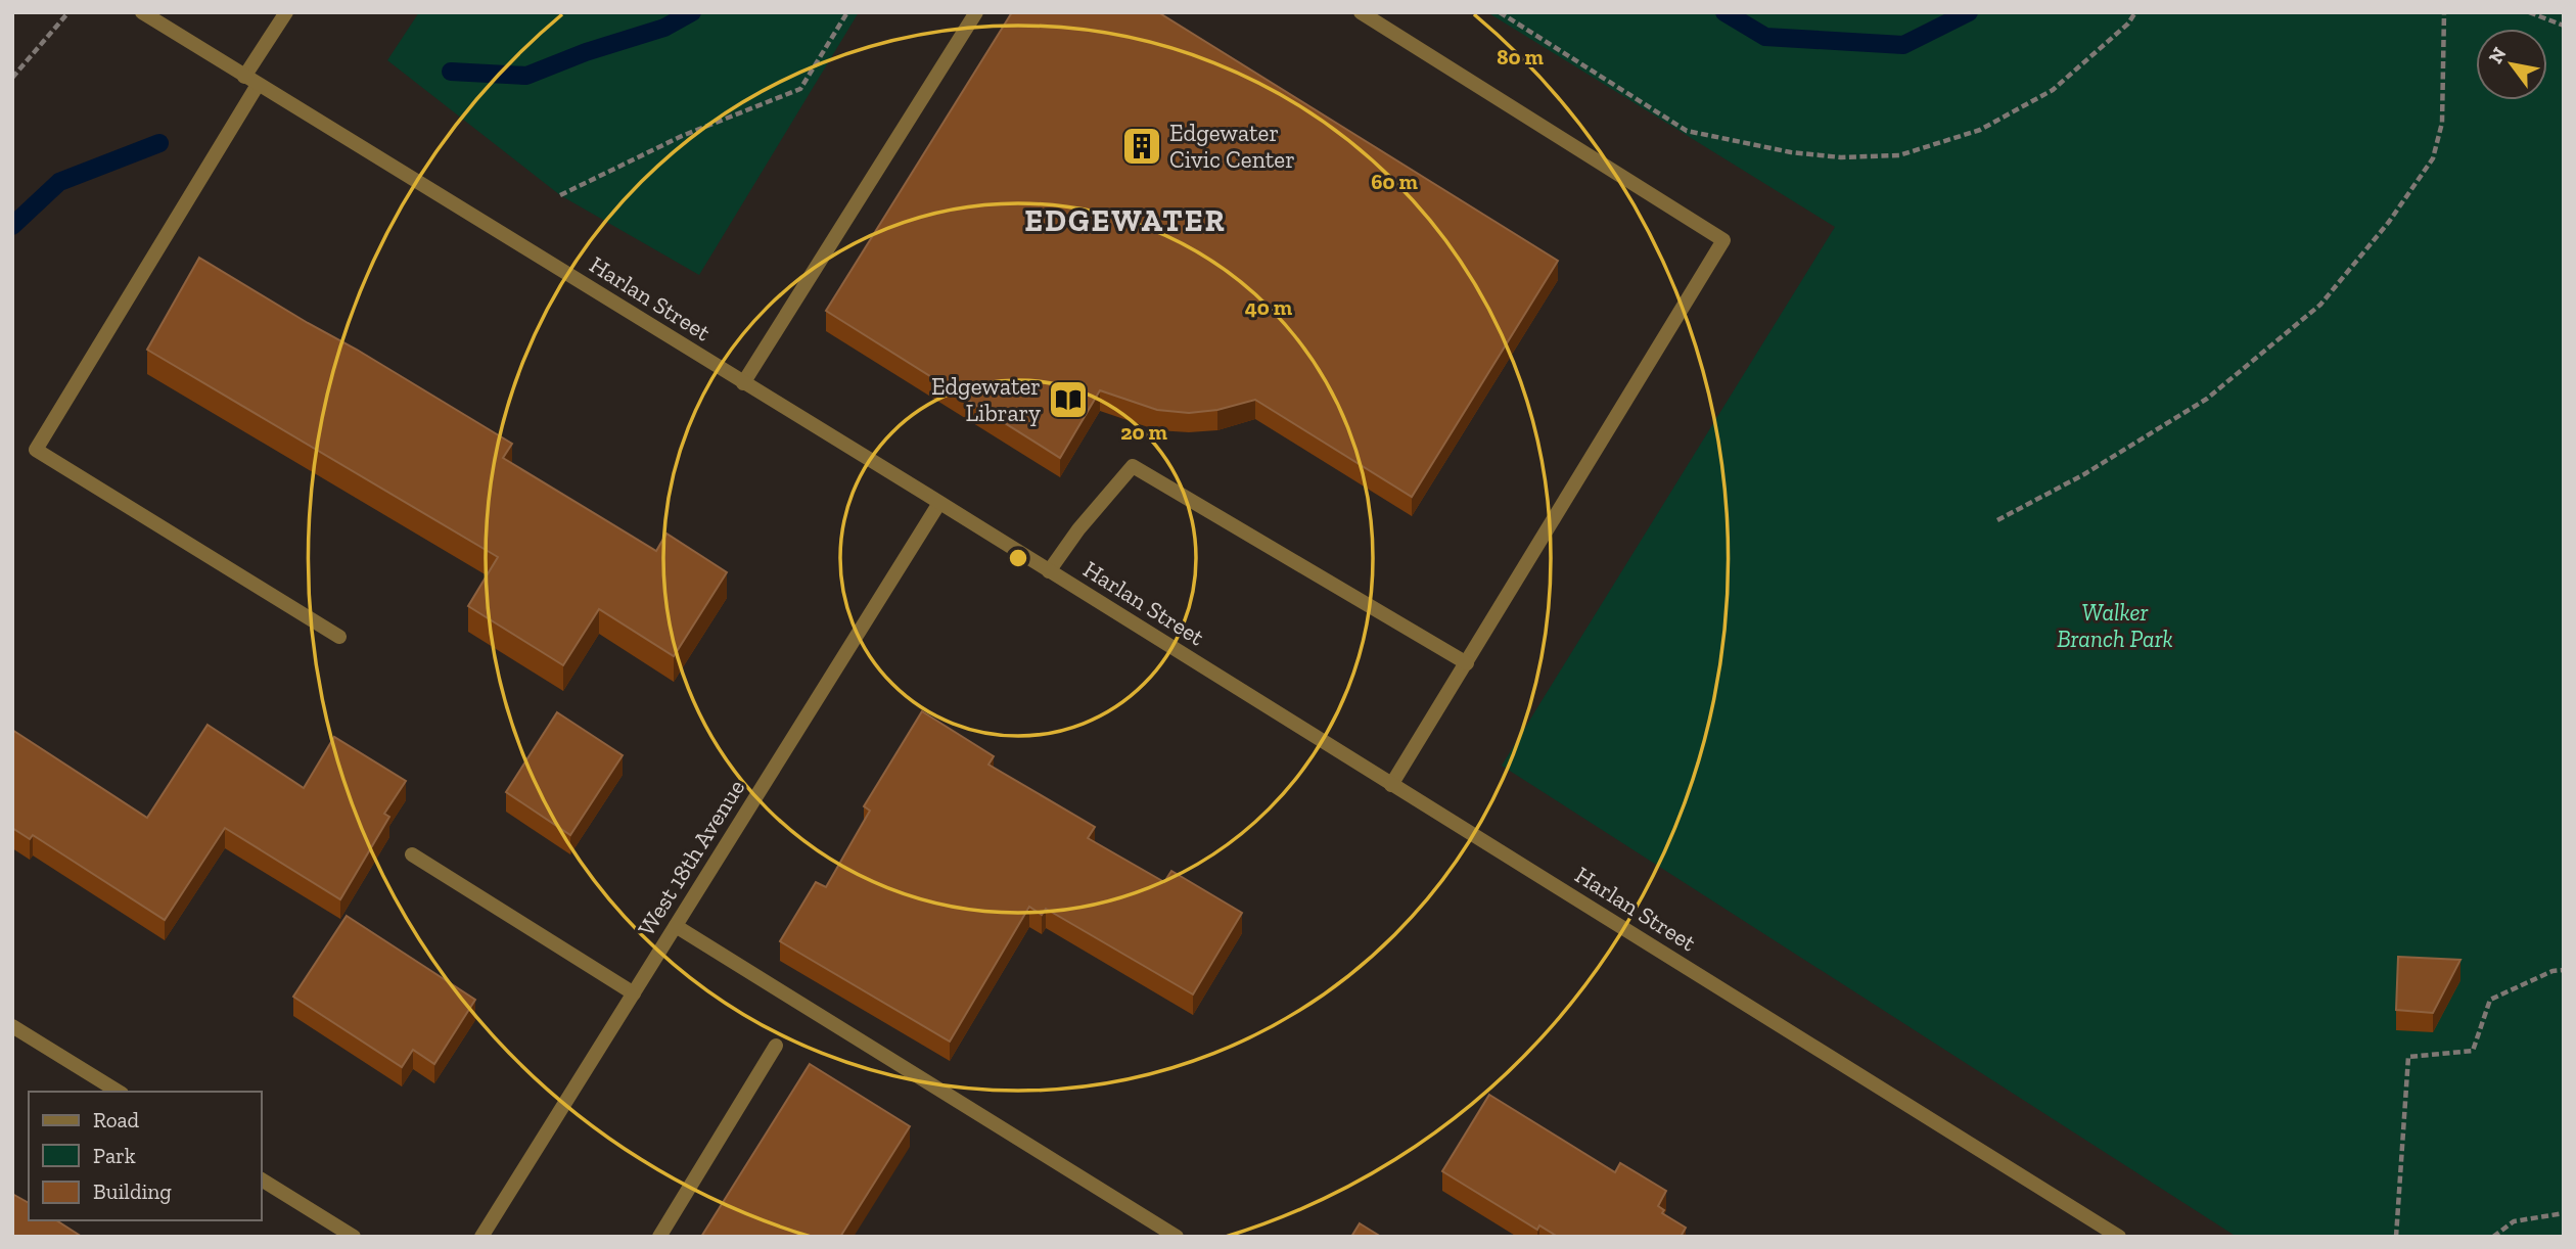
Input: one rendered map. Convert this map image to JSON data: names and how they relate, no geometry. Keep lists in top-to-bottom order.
{
  "streets": {
    "street": ["Harlan Street", "West 18th Avenue"]
  },
  "crossings": [
    ["Harlan Street", "West 18th Avenue"]
  ],
  "districts": ["EDGEWATER"],
  "parks": ["Walker Branch Park"],
  "places": {
    "building": ["Edgewater Civic Center"],
    "library": ["Edgewater Library"]
  },
  "legend": ["Road", "Park", "Building"],
  "north": "top left",
  "rings": [
    "80 m",
    "60 m",
    "40 m",
    "20 m"
  ]
}
